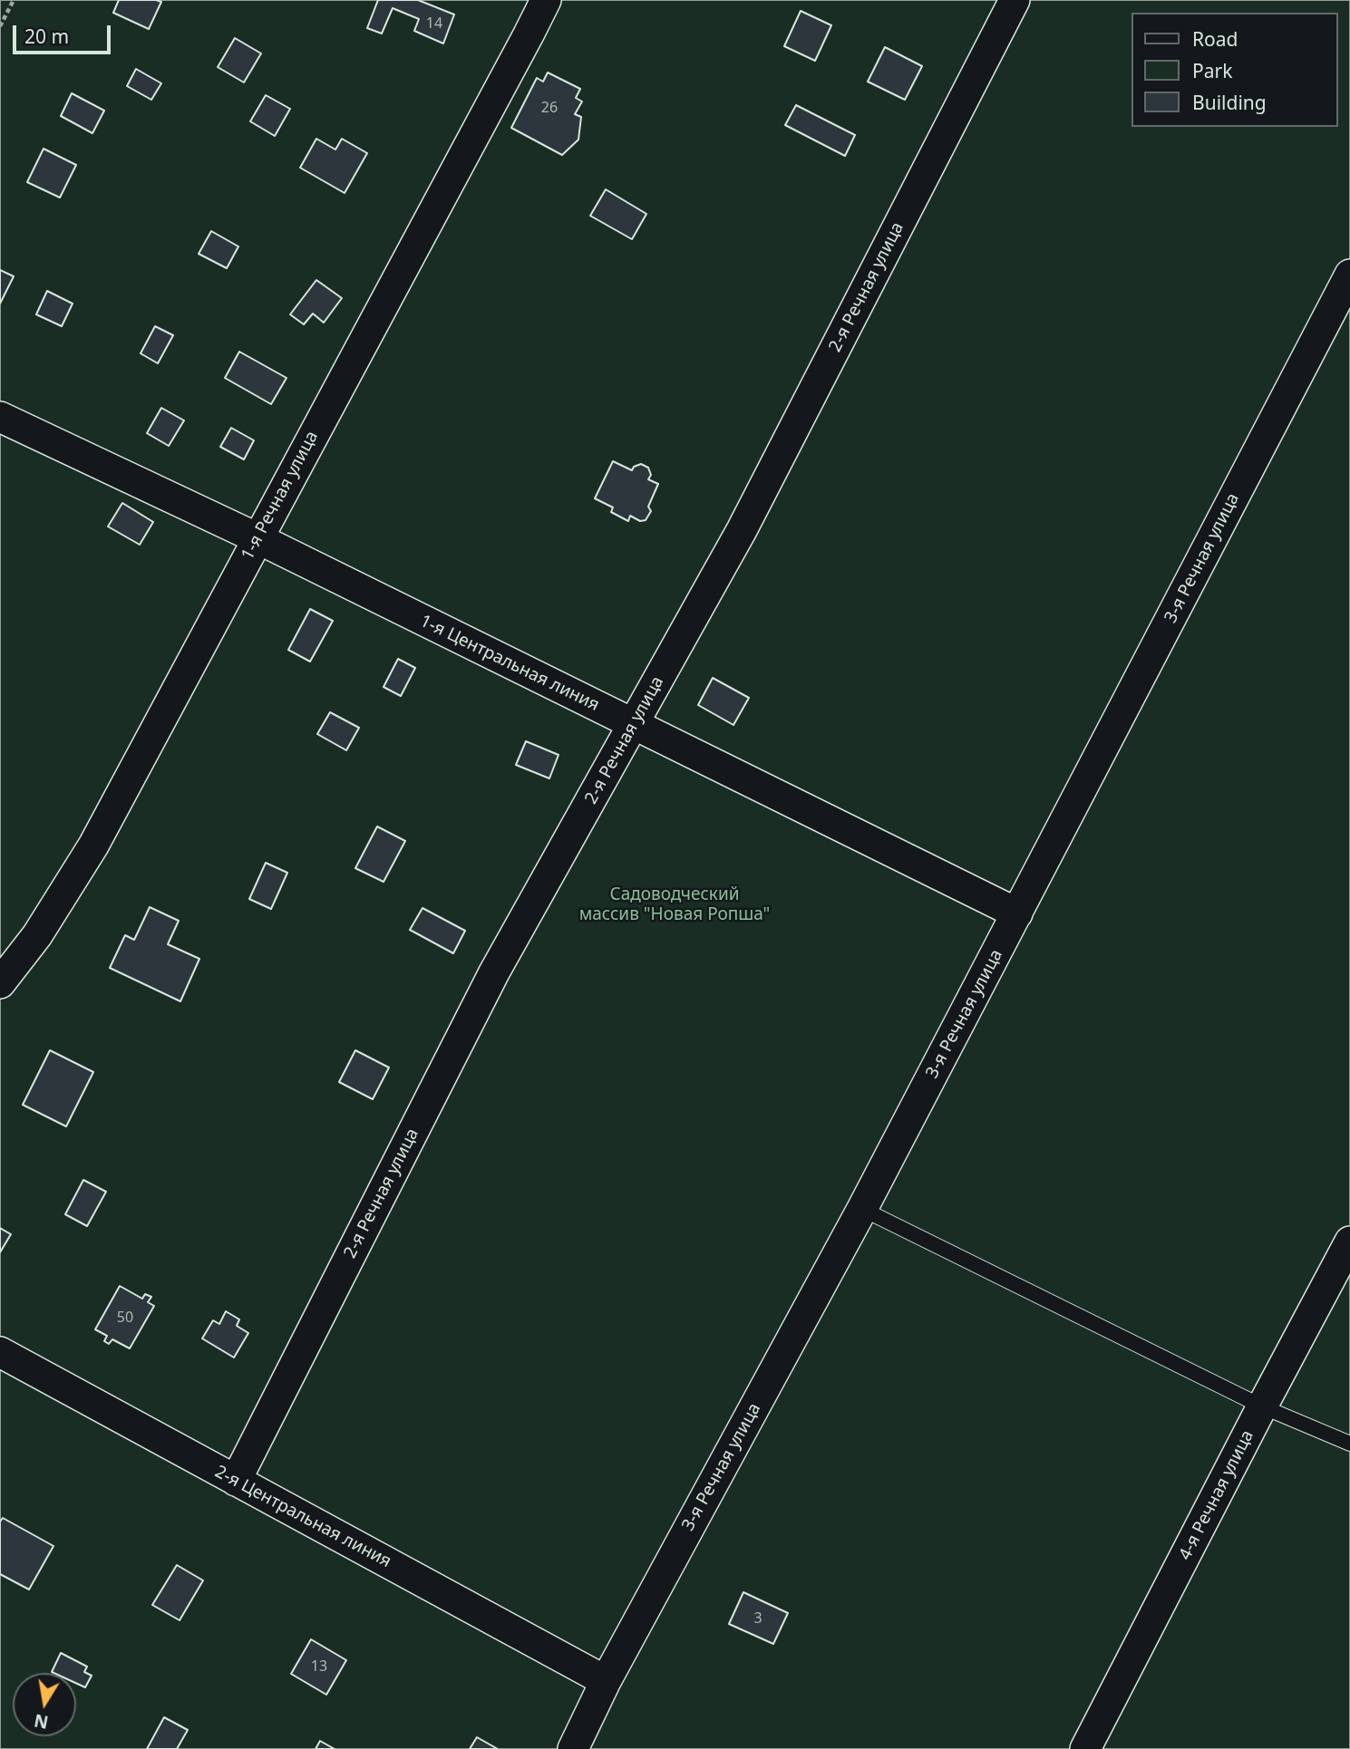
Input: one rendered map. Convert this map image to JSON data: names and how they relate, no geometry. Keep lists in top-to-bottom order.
{
  "streets": {
    "street": [
      "2-я Речная улица",
      "1-я Речная улица",
      "3-я Речная улица",
      "1-я Центральная линия",
      "4-я Речная улица",
      "2-я Центральная линия"
    ]
  },
  "crossings": [
    ["2-я Речная улица", "1-я Центральная линия"],
    ["2-я Речная улица", "2-я Центральная линия"],
    ["1-я Речная улица", "1-я Центральная линия"],
    ["3-я Речная улица", "1-я Центральная линия"],
    ["3-я Речная улица", "2-я Центральная линия"]
  ],
  "parks": ["Садоводческий массив \"Новая Ропша\""],
  "house_numbers": [
    "14",
    "26",
    "50",
    "3",
    "13"
  ],
  "legend": ["Road", "Park", "Building"],
  "scale_bar": "20 m",
  "north": "bottom"
}
